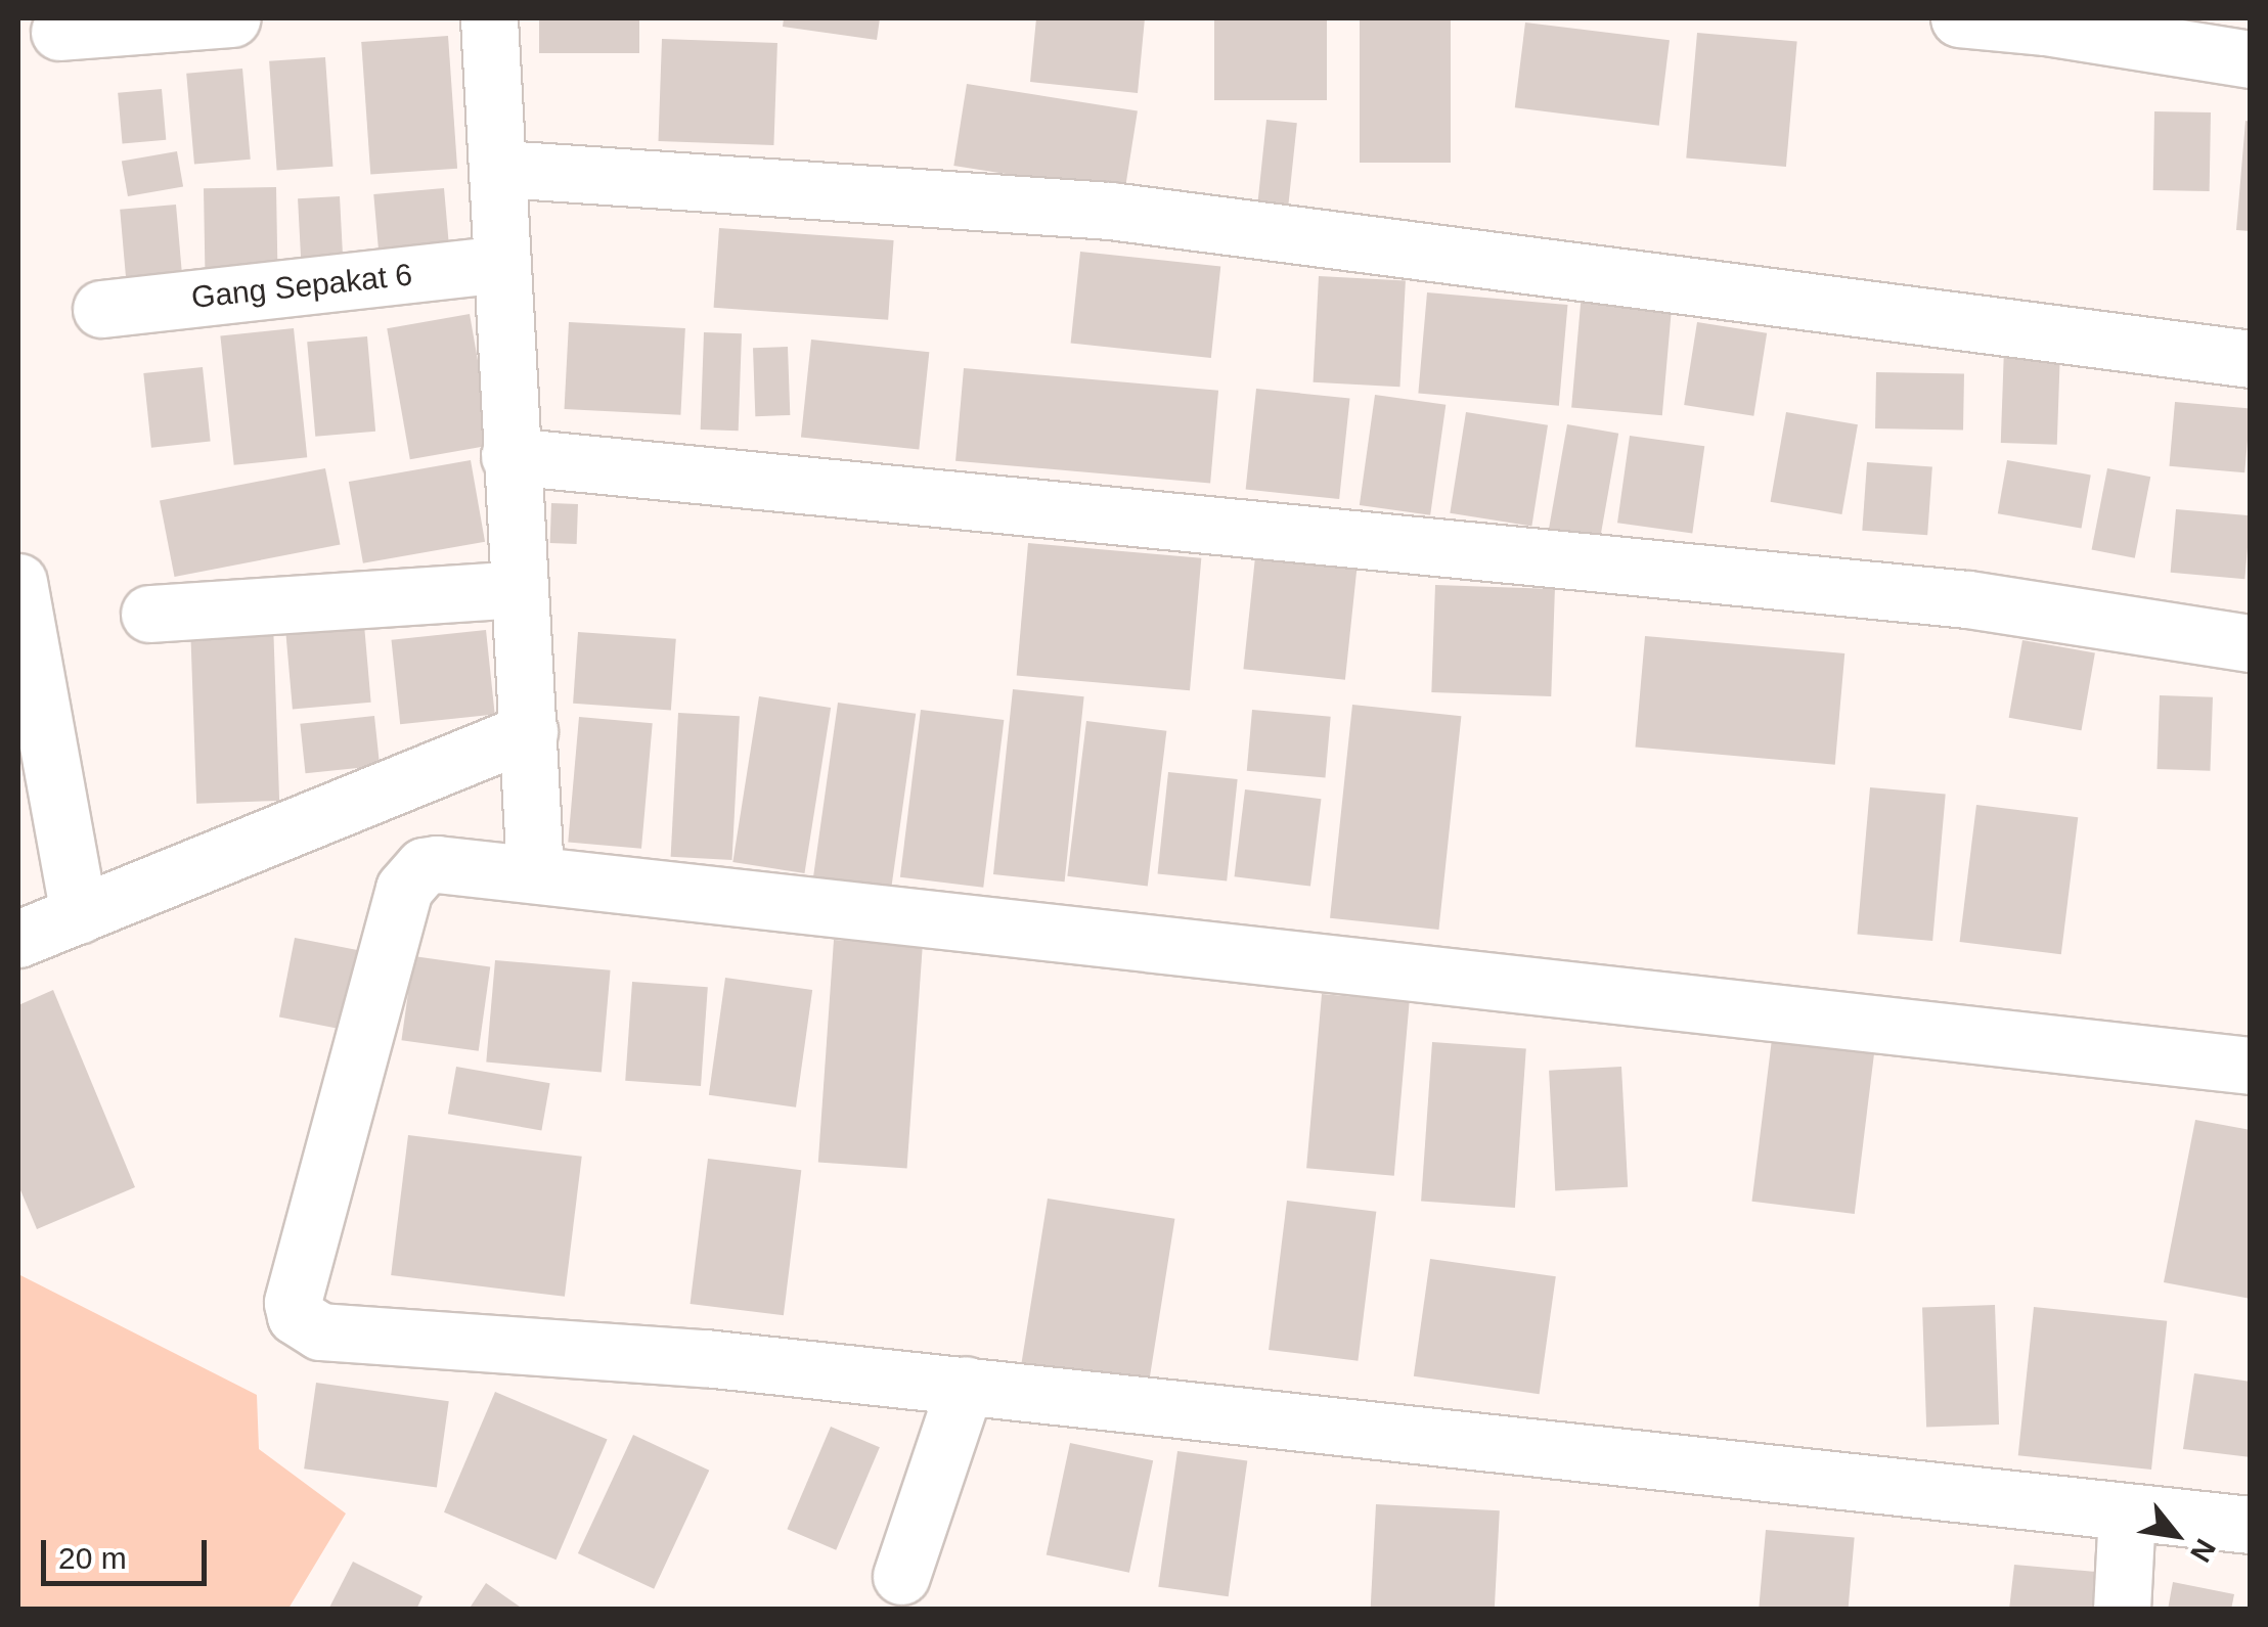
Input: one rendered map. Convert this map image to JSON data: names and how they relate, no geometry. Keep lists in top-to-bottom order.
{
  "streets": {
    "street": ["Gang Sepakat 6"]
  },
  "scale_bar": "20 m",
  "north": "bottom right"
}
